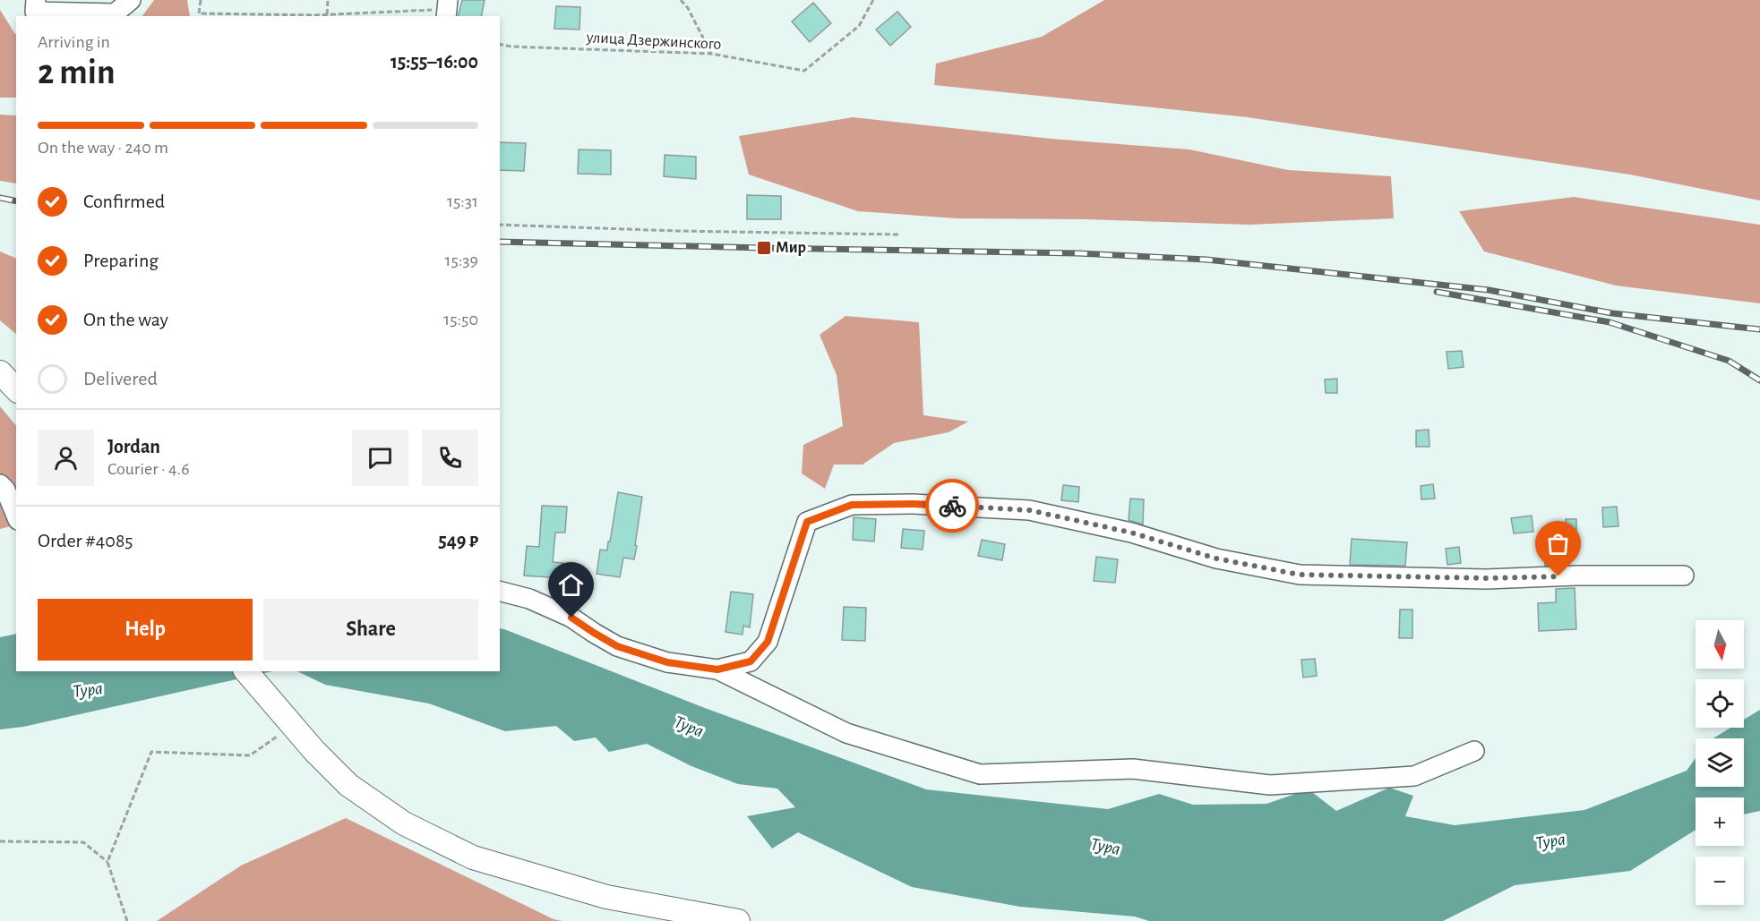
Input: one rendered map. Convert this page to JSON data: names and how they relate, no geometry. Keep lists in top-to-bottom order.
{
  "streets": {
    "path": ["улица Дзержинского"]
  },
  "water": ["Тура"],
  "places": {
    "transit": ["Мир"]
  },
  "north": "bottom",
  "page": {
    "heading": ["2 min", "Arriving in", "15:55–16:00"],
    "panel": [
      "Jordan",
      "Courier · 4.6",
      "Order #4085",
      "549 ₽"
    ],
    "bar": "On the way · 240 m",
    "list": [
      ["Confirmed", "15:31"],
      ["Preparing", "15:39"],
      ["On the way", "15:50"],
      "Delivered"
    ],
    "buttons": ["Help", "Share"],
    "map_buttons": ["+", "−"]
  }
}
